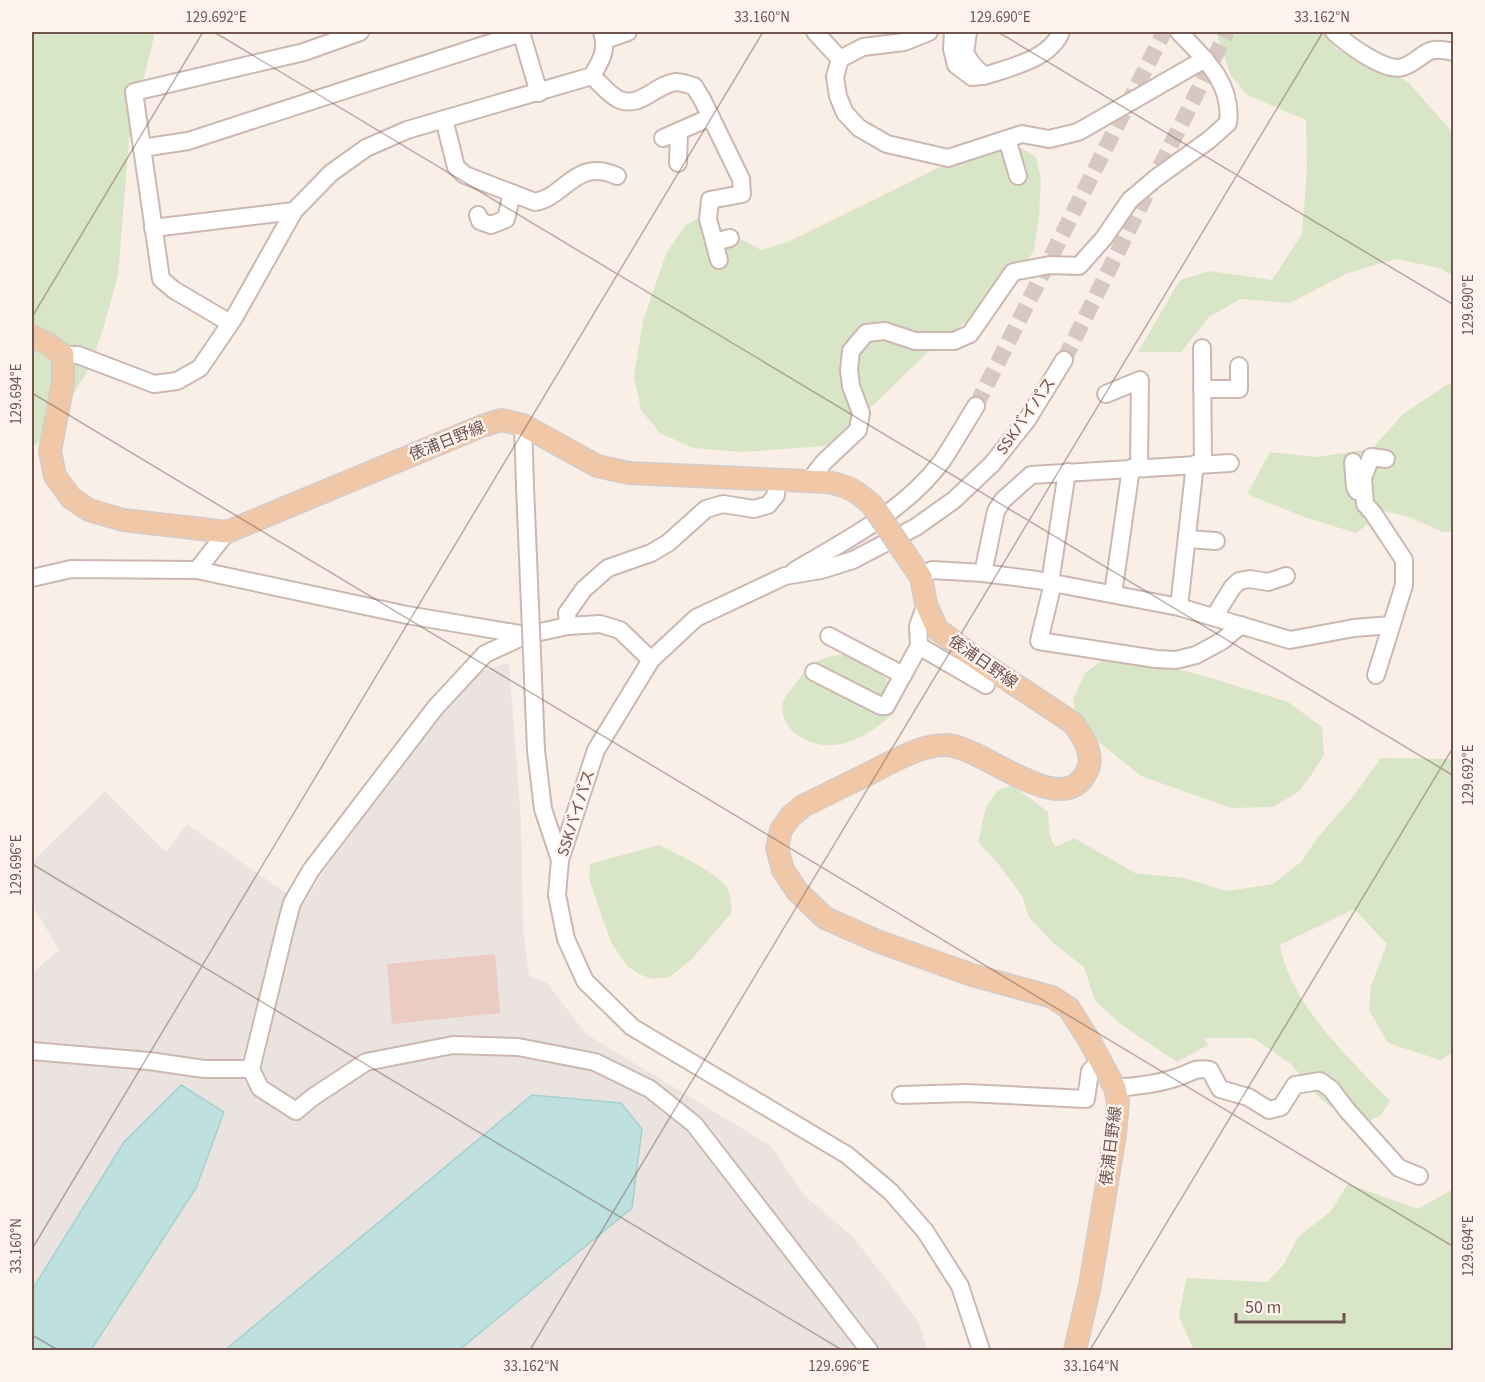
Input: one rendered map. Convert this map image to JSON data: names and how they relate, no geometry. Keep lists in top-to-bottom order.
{
  "streets": {
    "main road": ["俵浦日野線"],
    "street": ["SSKバイパス"]
  },
  "scale_bar": "50 m",
  "coordinates": [
    "129.692°E",
    "33.160°N",
    "129.690°E",
    "33.162°N",
    "129.694°E",
    "129.696°E",
    "33.164°N"
  ]
}
